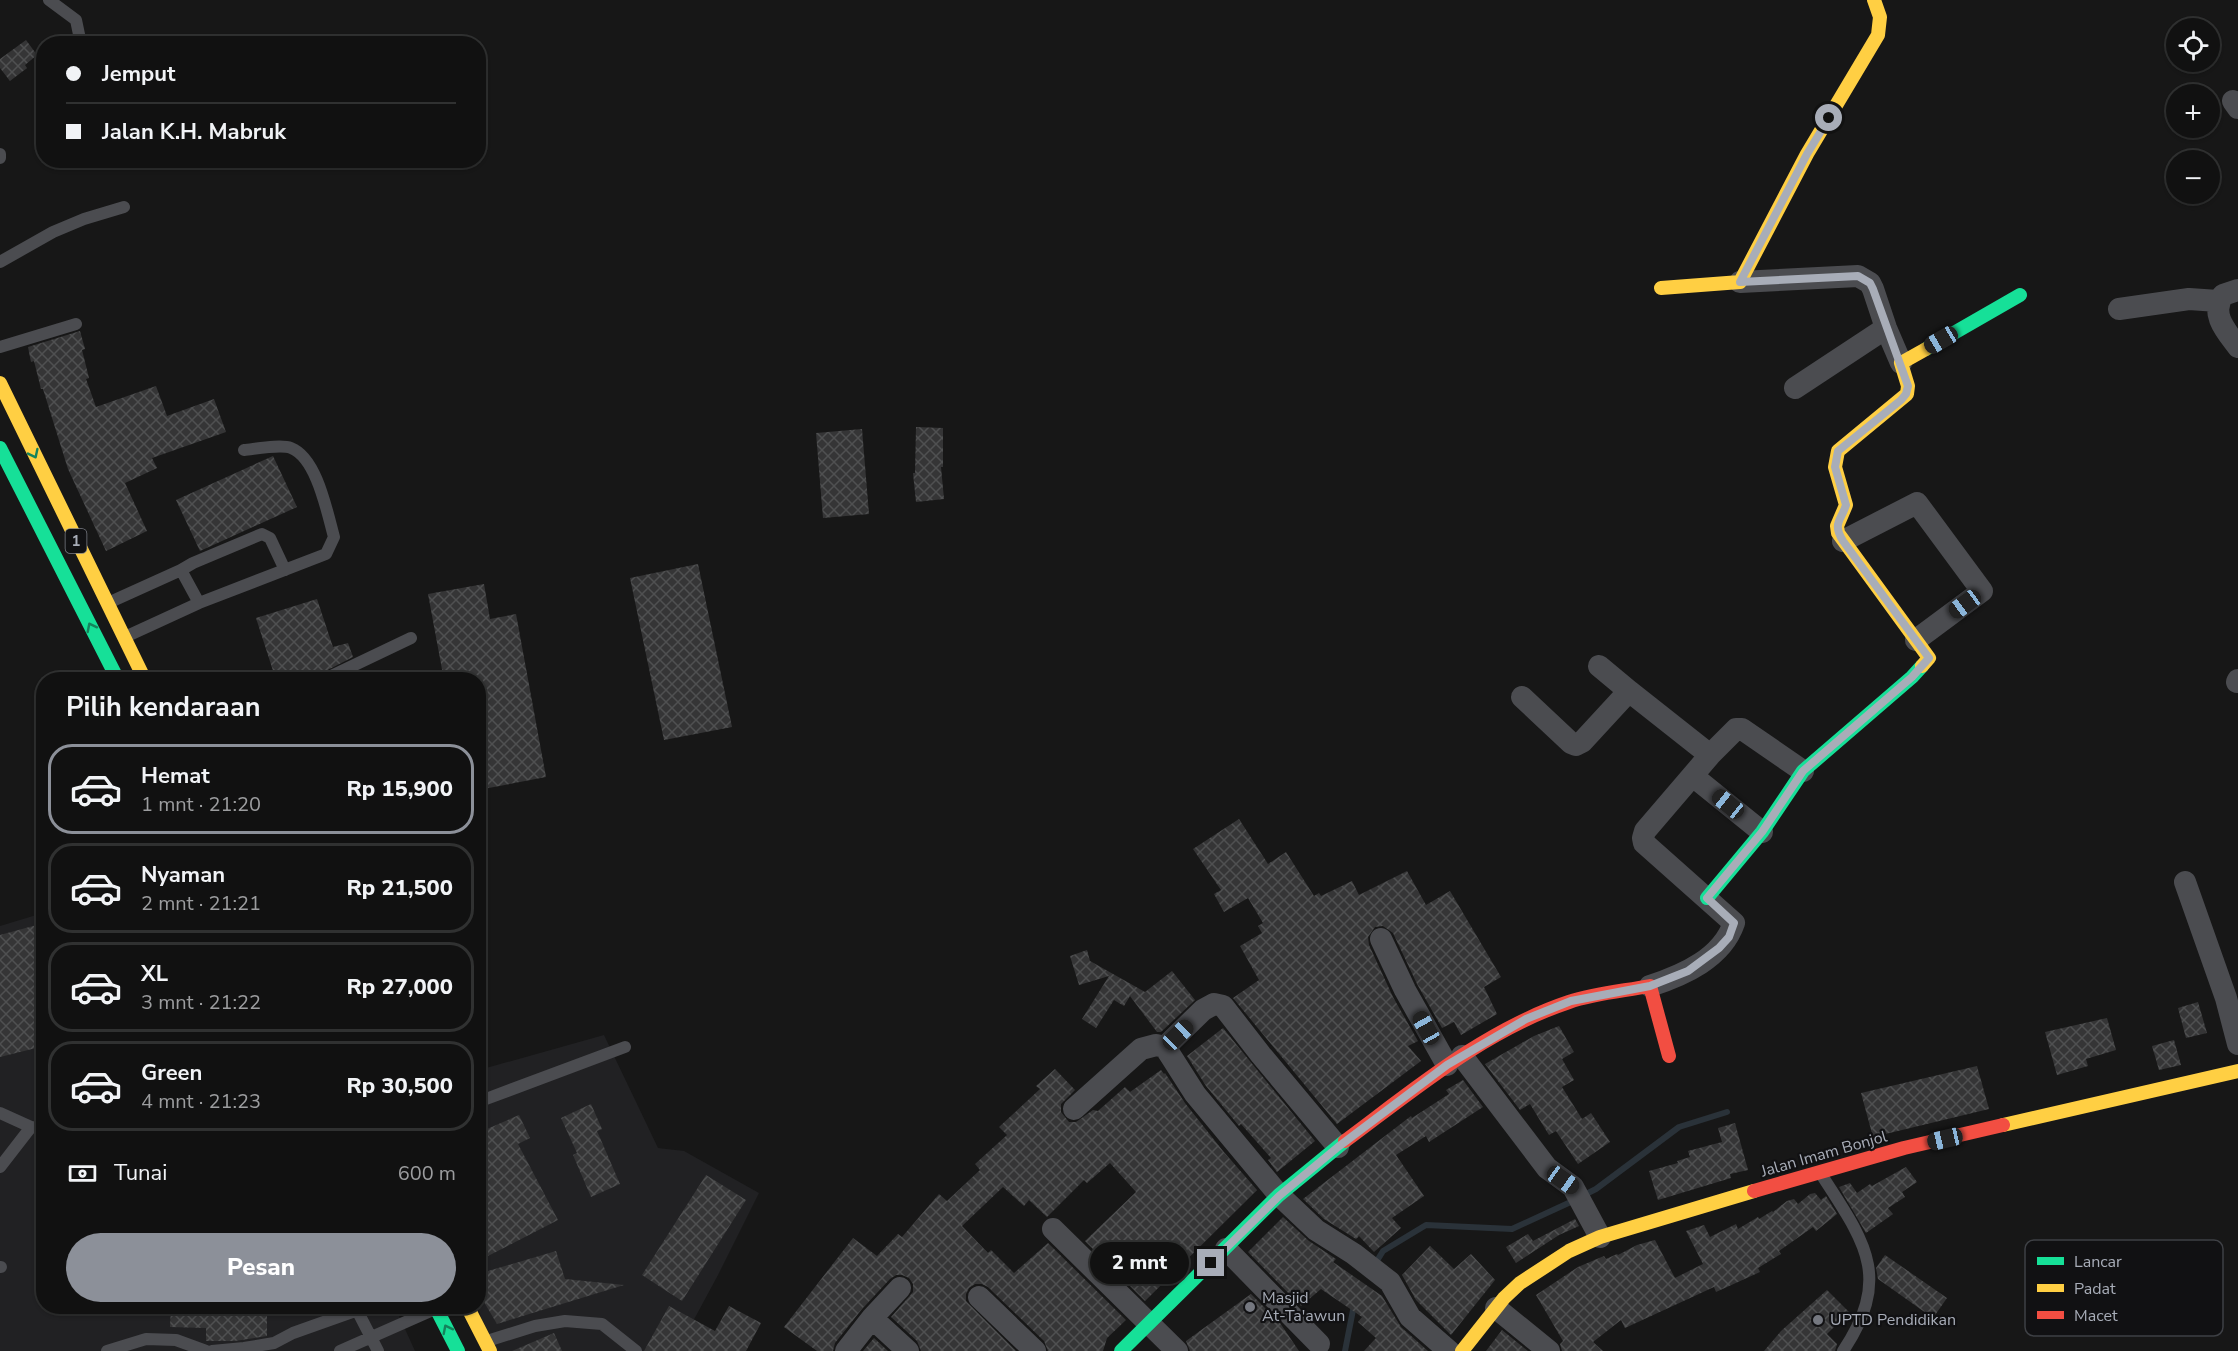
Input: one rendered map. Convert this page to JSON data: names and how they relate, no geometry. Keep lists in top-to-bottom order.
{
  "streets": {
    "main road": ["1", "Jalan Imam Bonjol"]
  },
  "places": ["Masjid At-Ta'awun", "UPTD Pendidikan"],
  "legend": ["Lancar", "Padat", "Macet"],
  "page": {
    "map_buttons": ["+", "−"],
    "banner": ["Jemput", "Jalan K.H. Mabruk"],
    "heading": "Pilih kendaraan",
    "list": [
      {
        "name": "Hemat",
        "note": "1 mnt · 21:20",
        "value": "Rp 15,900"
      },
      {
        "name": "Nyaman",
        "note": "2 mnt · 21:21",
        "value": "Rp 21,500"
      },
      {
        "name": "XL",
        "note": "3 mnt · 21:22",
        "value": "Rp 27,000"
      },
      {
        "name": "Green",
        "note": "4 mnt · 21:23",
        "value": "Rp 30,500"
      }
    ],
    "pay": ["Tunai", "600 m"],
    "buttons": "Pesan",
    "bubble": "2 mnt"
  }
}
